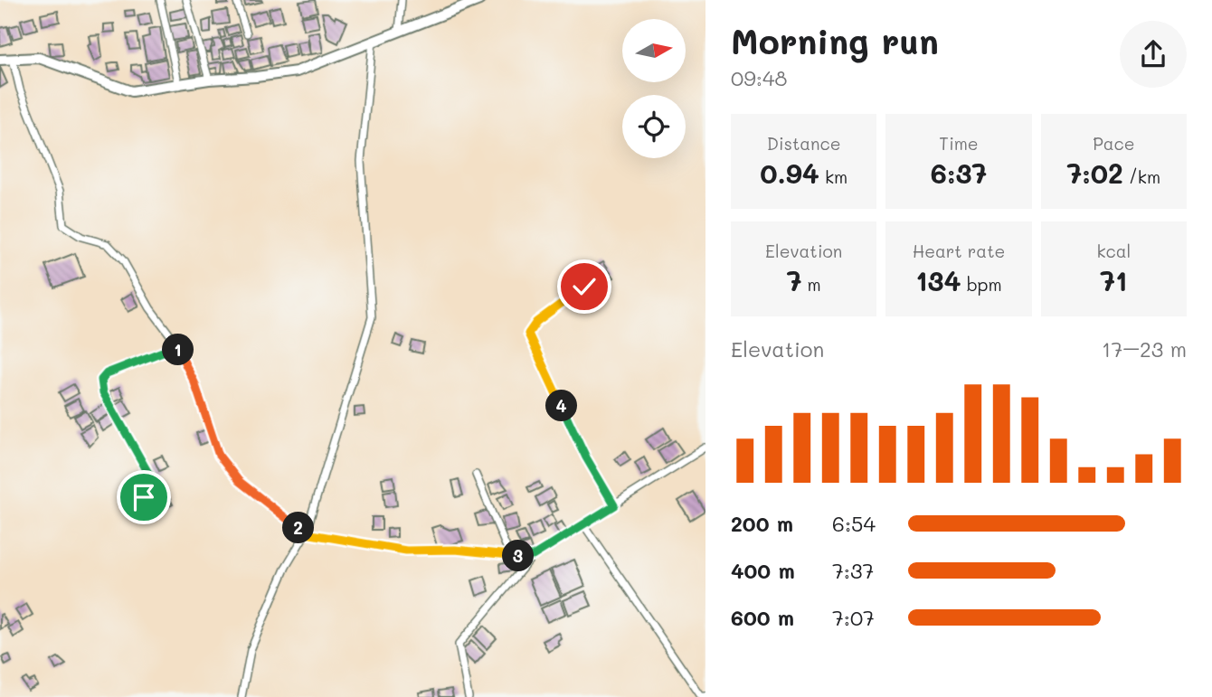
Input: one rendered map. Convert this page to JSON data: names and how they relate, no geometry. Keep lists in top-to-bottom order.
{
  "north": "right",
  "page": {
    "heading": ["Morning run", "09:48"],
    "stats": [
      ["Distance", "0.94 km"],
      ["Time", "6:37"],
      ["Pace", "7:02 /km"],
      ["Elevation", "7 m"],
      ["Heart rate", "134 bpm"],
      ["kcal", "71"]
    ],
    "chart": ["Elevation", "17–23 m"],
    "pins": [
      "1",
      "4",
      "2",
      "3"
    ],
    "list": [
      {
        "name": "200 m",
        "note": "6:54"
      },
      {
        "name": "400 m",
        "note": "7:37"
      },
      {
        "name": "600 m",
        "note": "7:07"
      }
    ]
  }
}
